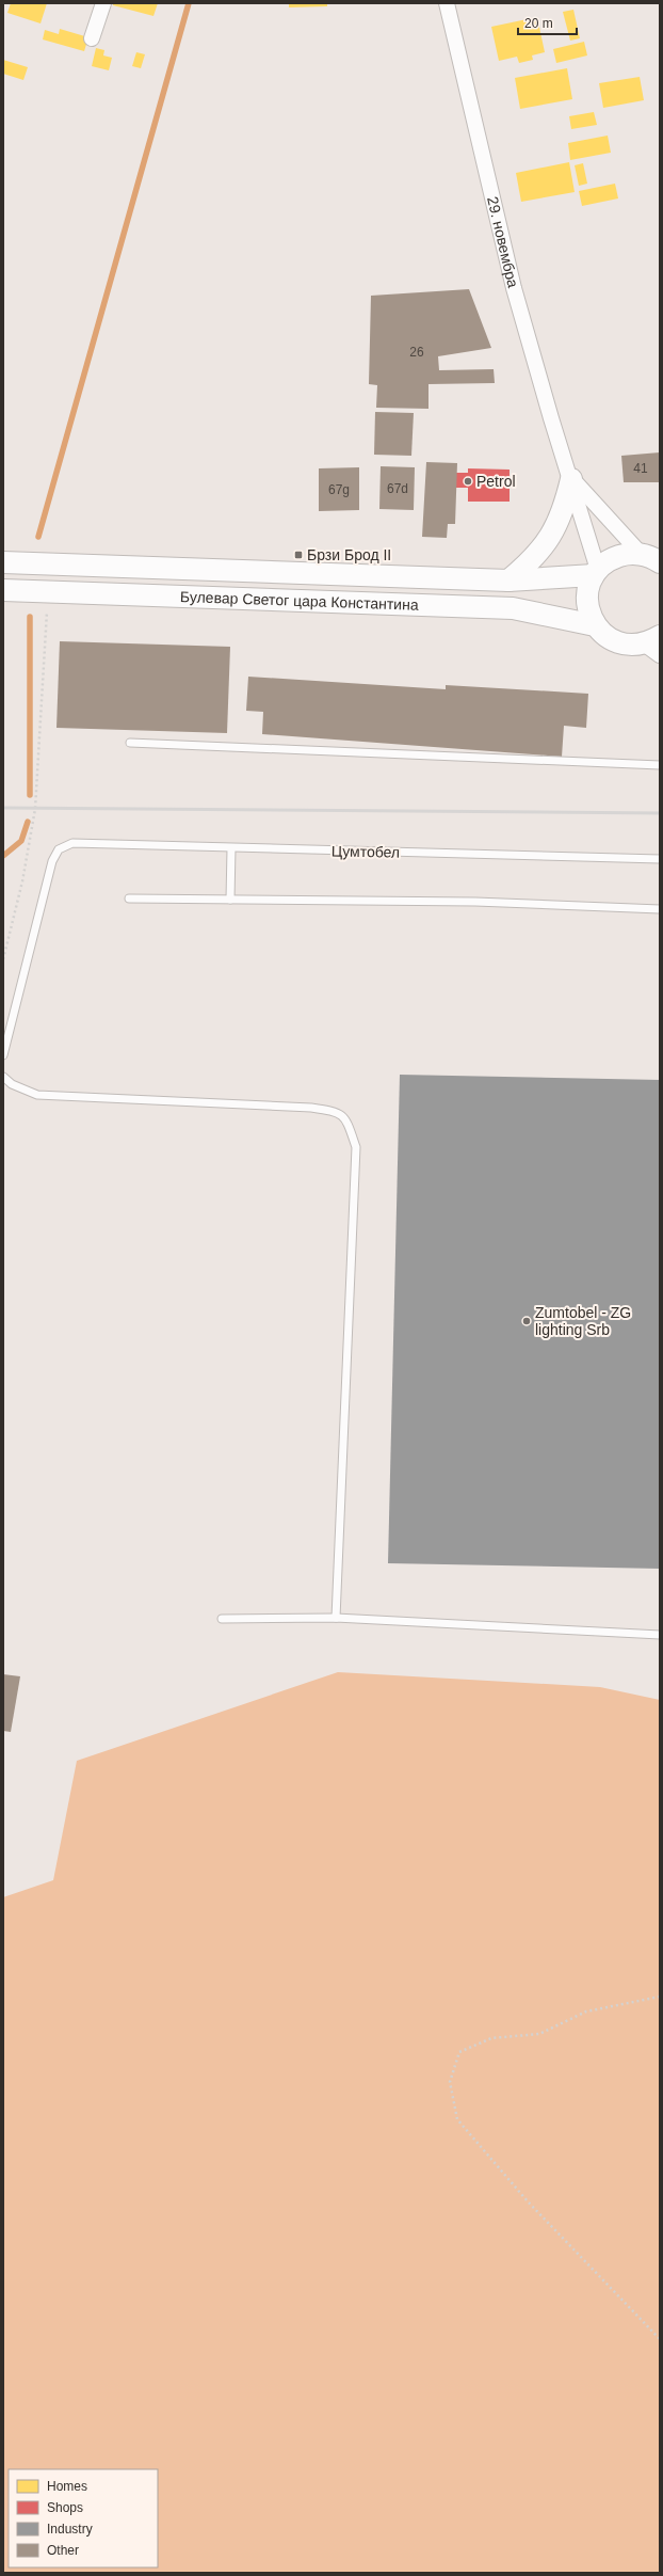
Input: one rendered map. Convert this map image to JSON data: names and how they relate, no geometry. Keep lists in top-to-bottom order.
{
  "streets": {
    "main road": ["Булевар Светог цара Константина"],
    "street": ["29. новембра"],
    "lane": ["Цумтобел"]
  },
  "crossings": [
    ["29. новембра", "Булевар Светог цара Константина"]
  ],
  "places": {
    "other": ["Petrol", "Zumtobel - ZG lighting Srb"],
    "transit": ["Брзи Брод II"]
  },
  "house_numbers": [
    "26",
    "41",
    "67d",
    "67g"
  ],
  "legend": [
    "Homes",
    "Shops",
    "Industry",
    "Other"
  ],
  "scale_bar": "20 m"
}
